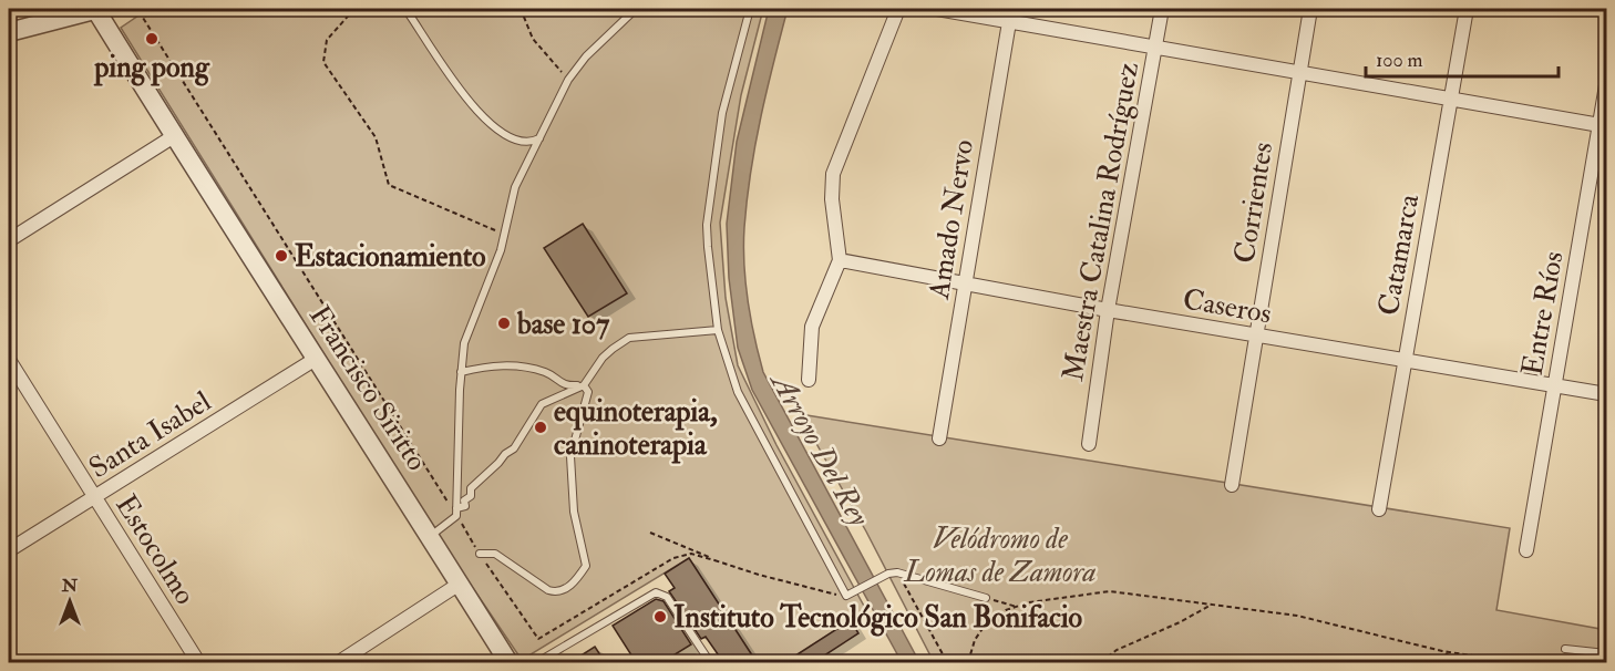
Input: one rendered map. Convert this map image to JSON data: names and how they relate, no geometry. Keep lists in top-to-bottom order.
{
  "streets": {
    "street": [
      "Corrientes",
      "Amado Nervo",
      "Maestra Catalina Rodríguez",
      "Catamarca",
      "Caseros",
      "Entre Ríos",
      "Francisco Siritto",
      "Santa Isabel",
      "Estocolmo"
    ]
  },
  "crossings": [
    ["Corrientes", "Caseros"],
    ["Amado Nervo", "Caseros"],
    ["Maestra Catalina Rodríguez", "Caseros"],
    ["Catamarca", "Caseros"],
    ["Caseros", "Entre Ríos"],
    ["Francisco Siritto", "Santa Isabel"],
    ["Santa Isabel", "Estocolmo"]
  ],
  "water": ["Arroyo Del Rey"],
  "parks": ["Velódromo de Lomas de Zamora"],
  "places": [
    "ping pong",
    "Estacionamiento",
    "base 107",
    "equinoterapia, caninoterapia",
    "Instituto Tecnológico San Bonifacio"
  ],
  "scale_bar": "100 m",
  "north": "top"
}
